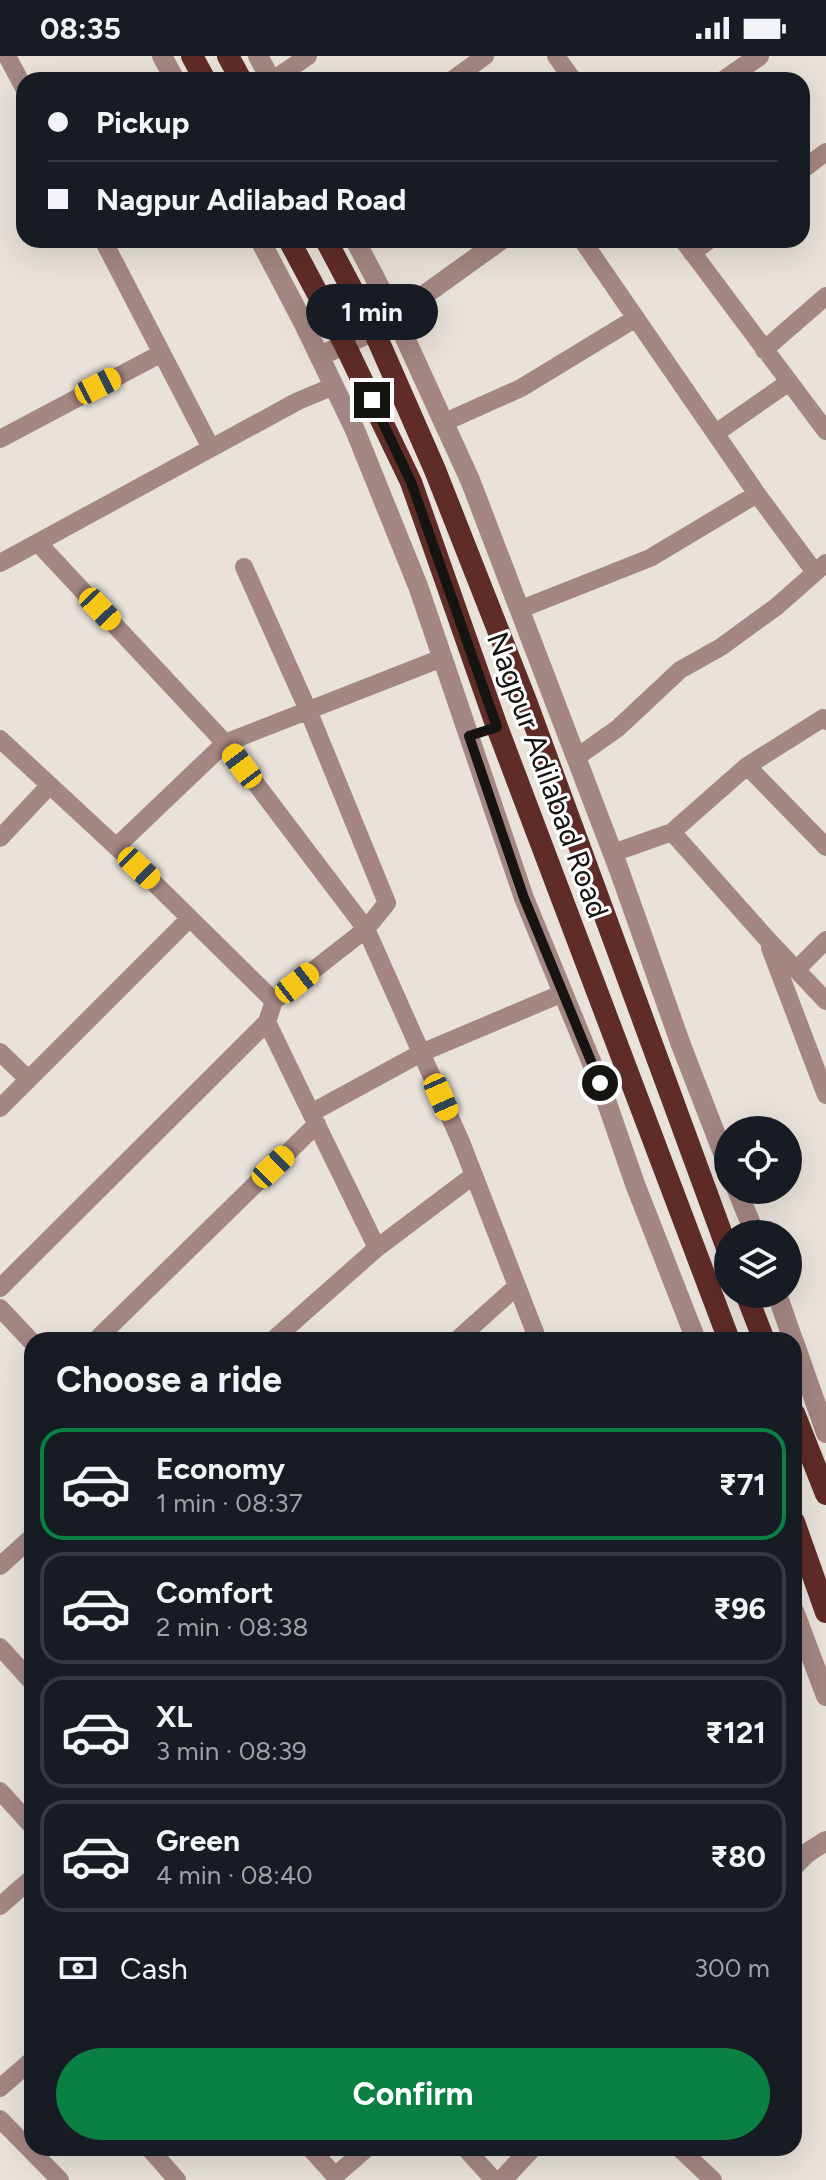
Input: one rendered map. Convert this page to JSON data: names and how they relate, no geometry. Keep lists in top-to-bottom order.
{
  "streets": {
    "highway": ["Nagpur Adilabad Road"]
  },
  "page": {
    "status": "08:35",
    "banner": ["Pickup", "Nagpur Adilabad Road"],
    "bubble": "1 min",
    "heading": "Choose a ride",
    "list": [
      {
        "name": "Economy",
        "note": "1 min · 08:37",
        "value": "₹71"
      },
      {
        "name": "Comfort",
        "note": "2 min · 08:38",
        "value": "₹96"
      },
      {
        "name": "XL",
        "note": "3 min · 08:39",
        "value": "₹121"
      },
      {
        "name": "Green",
        "note": "4 min · 08:40",
        "value": "₹80"
      }
    ],
    "pay": ["Cash", "300 m"],
    "buttons": "Confirm"
  }
}
